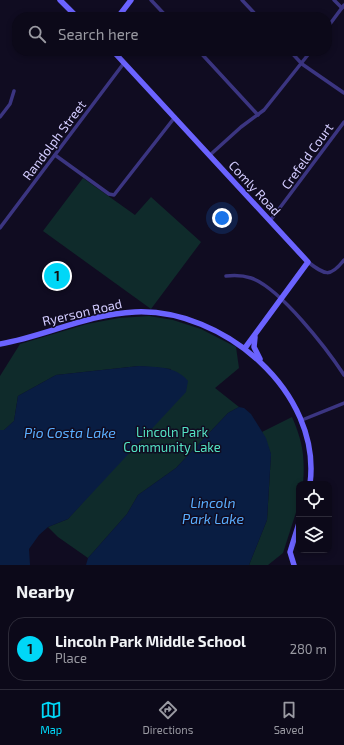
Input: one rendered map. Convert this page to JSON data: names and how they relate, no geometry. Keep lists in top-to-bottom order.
{
  "streets": {
    "main road": ["Comly Road", "Ryerson Road"],
    "street": ["Randolph Street", "Crefeld Court"]
  },
  "crossings": [
    ["Randolph Street", "Comly Road"],
    ["Crefeld Court", "Comly Road"]
  ],
  "water": ["Pio Costa Lake", "Lincoln Park Lake"],
  "parks": ["Lincoln Park Community Lake"],
  "page": {
    "search": "Search here",
    "pins": "1",
    "heading": "Nearby",
    "list": [
      {
        "mark": "1",
        "name": "Lincoln Park Middle School",
        "note": "Place",
        "value": "280 m"
      }
    ],
    "nav": ["Map", "Directions", "Saved"]
  }
}
